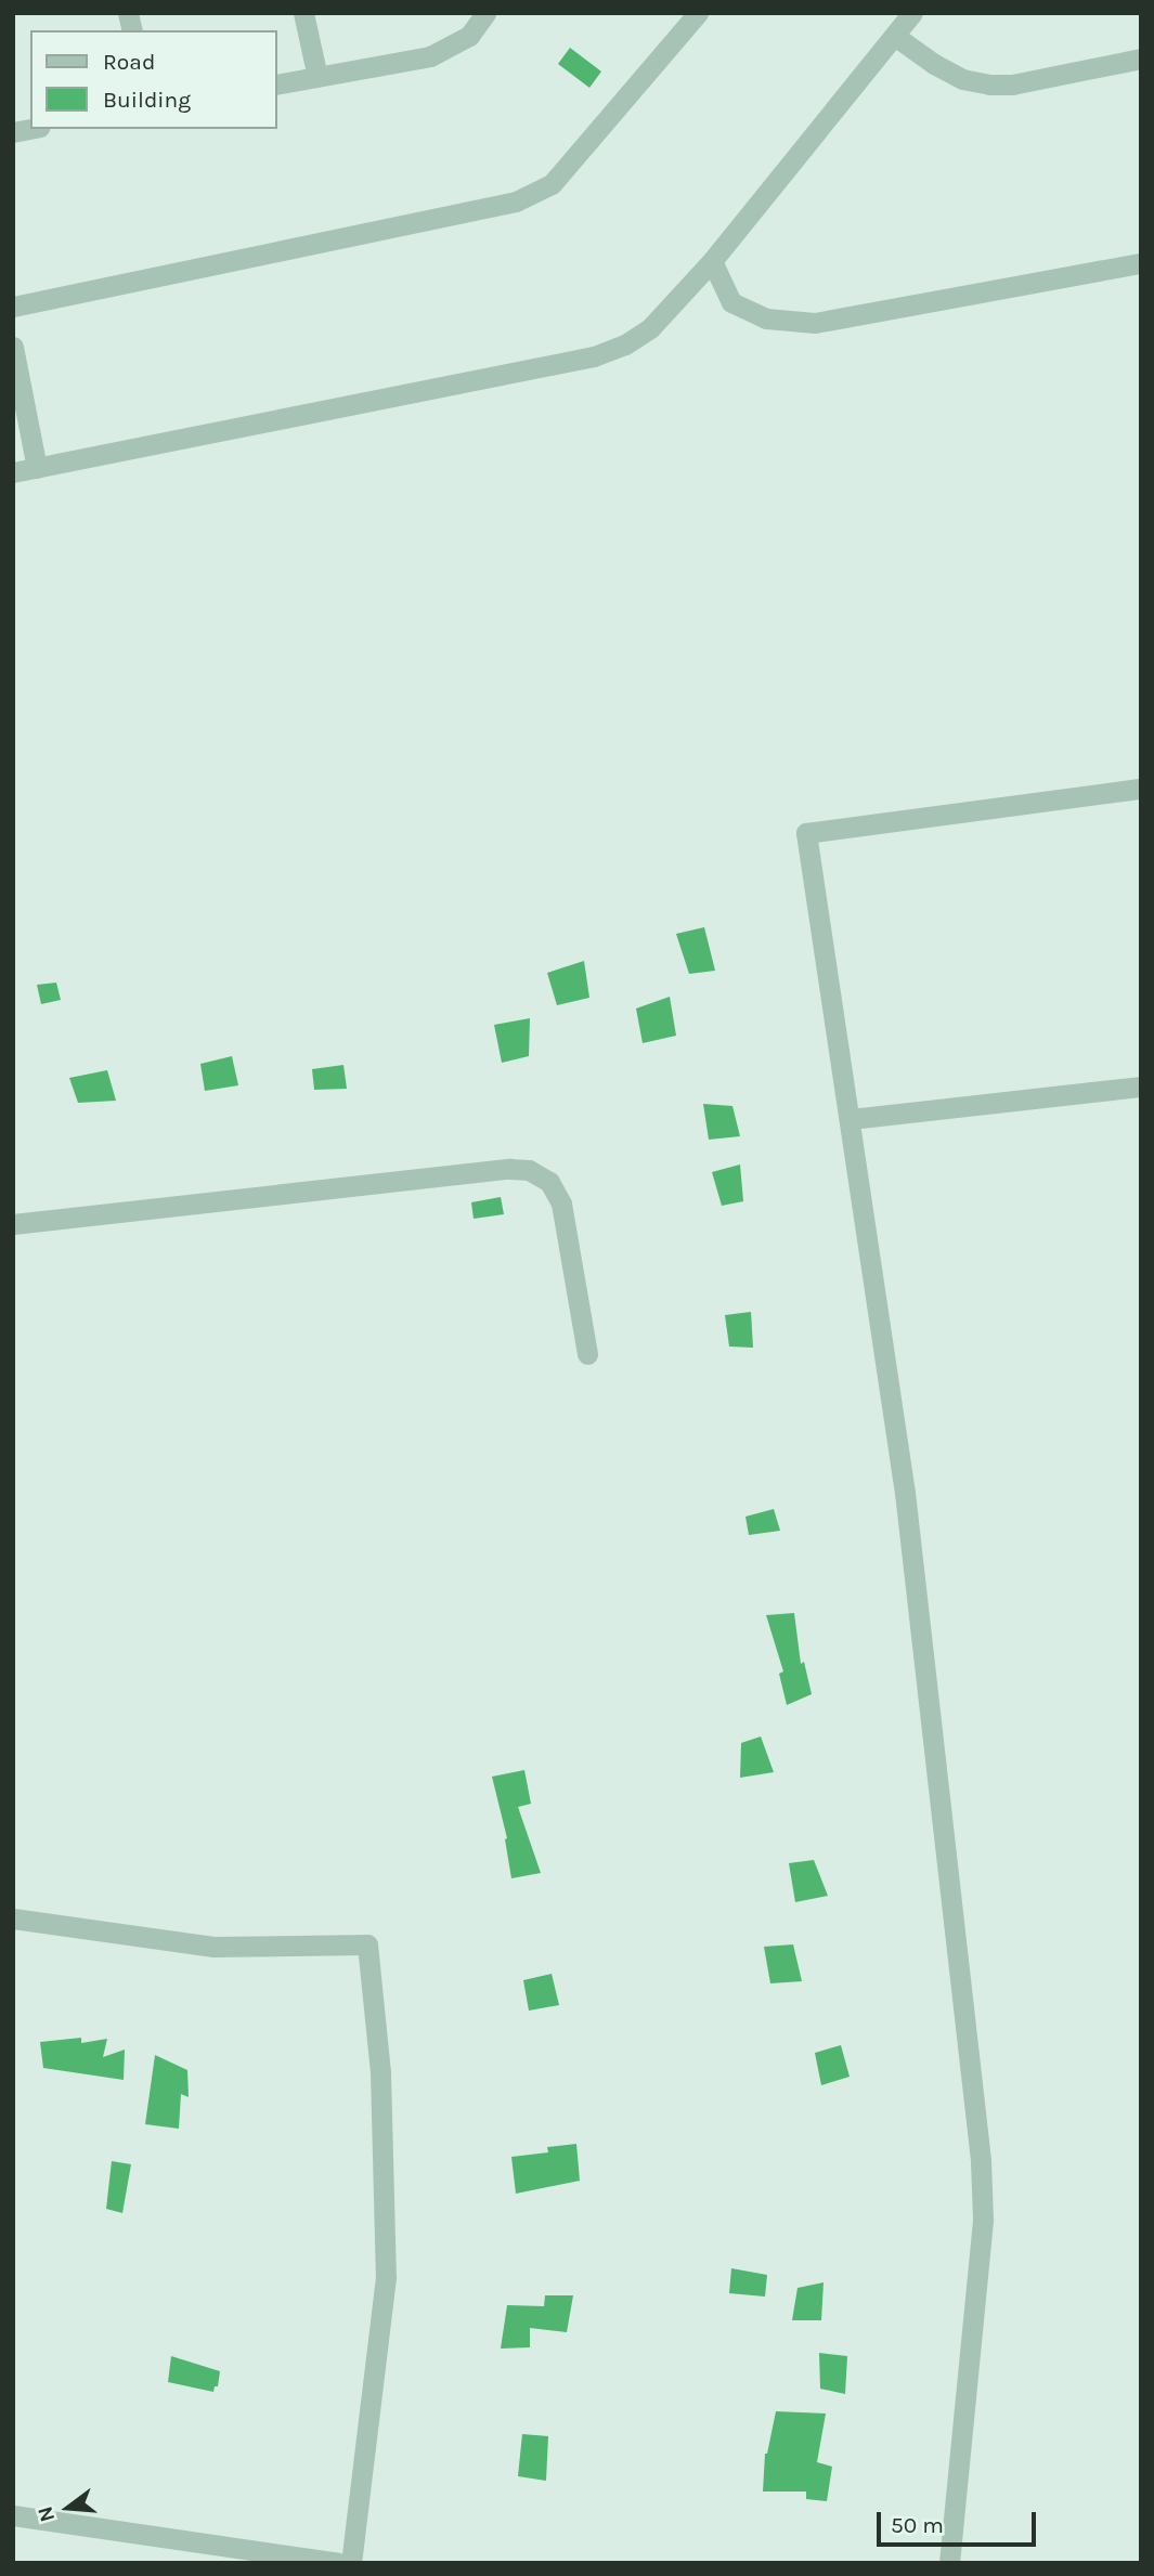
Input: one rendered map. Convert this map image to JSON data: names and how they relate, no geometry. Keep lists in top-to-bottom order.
{
  "legend": ["Road", "Building"],
  "scale_bar": "50 m",
  "north": "left"
}
